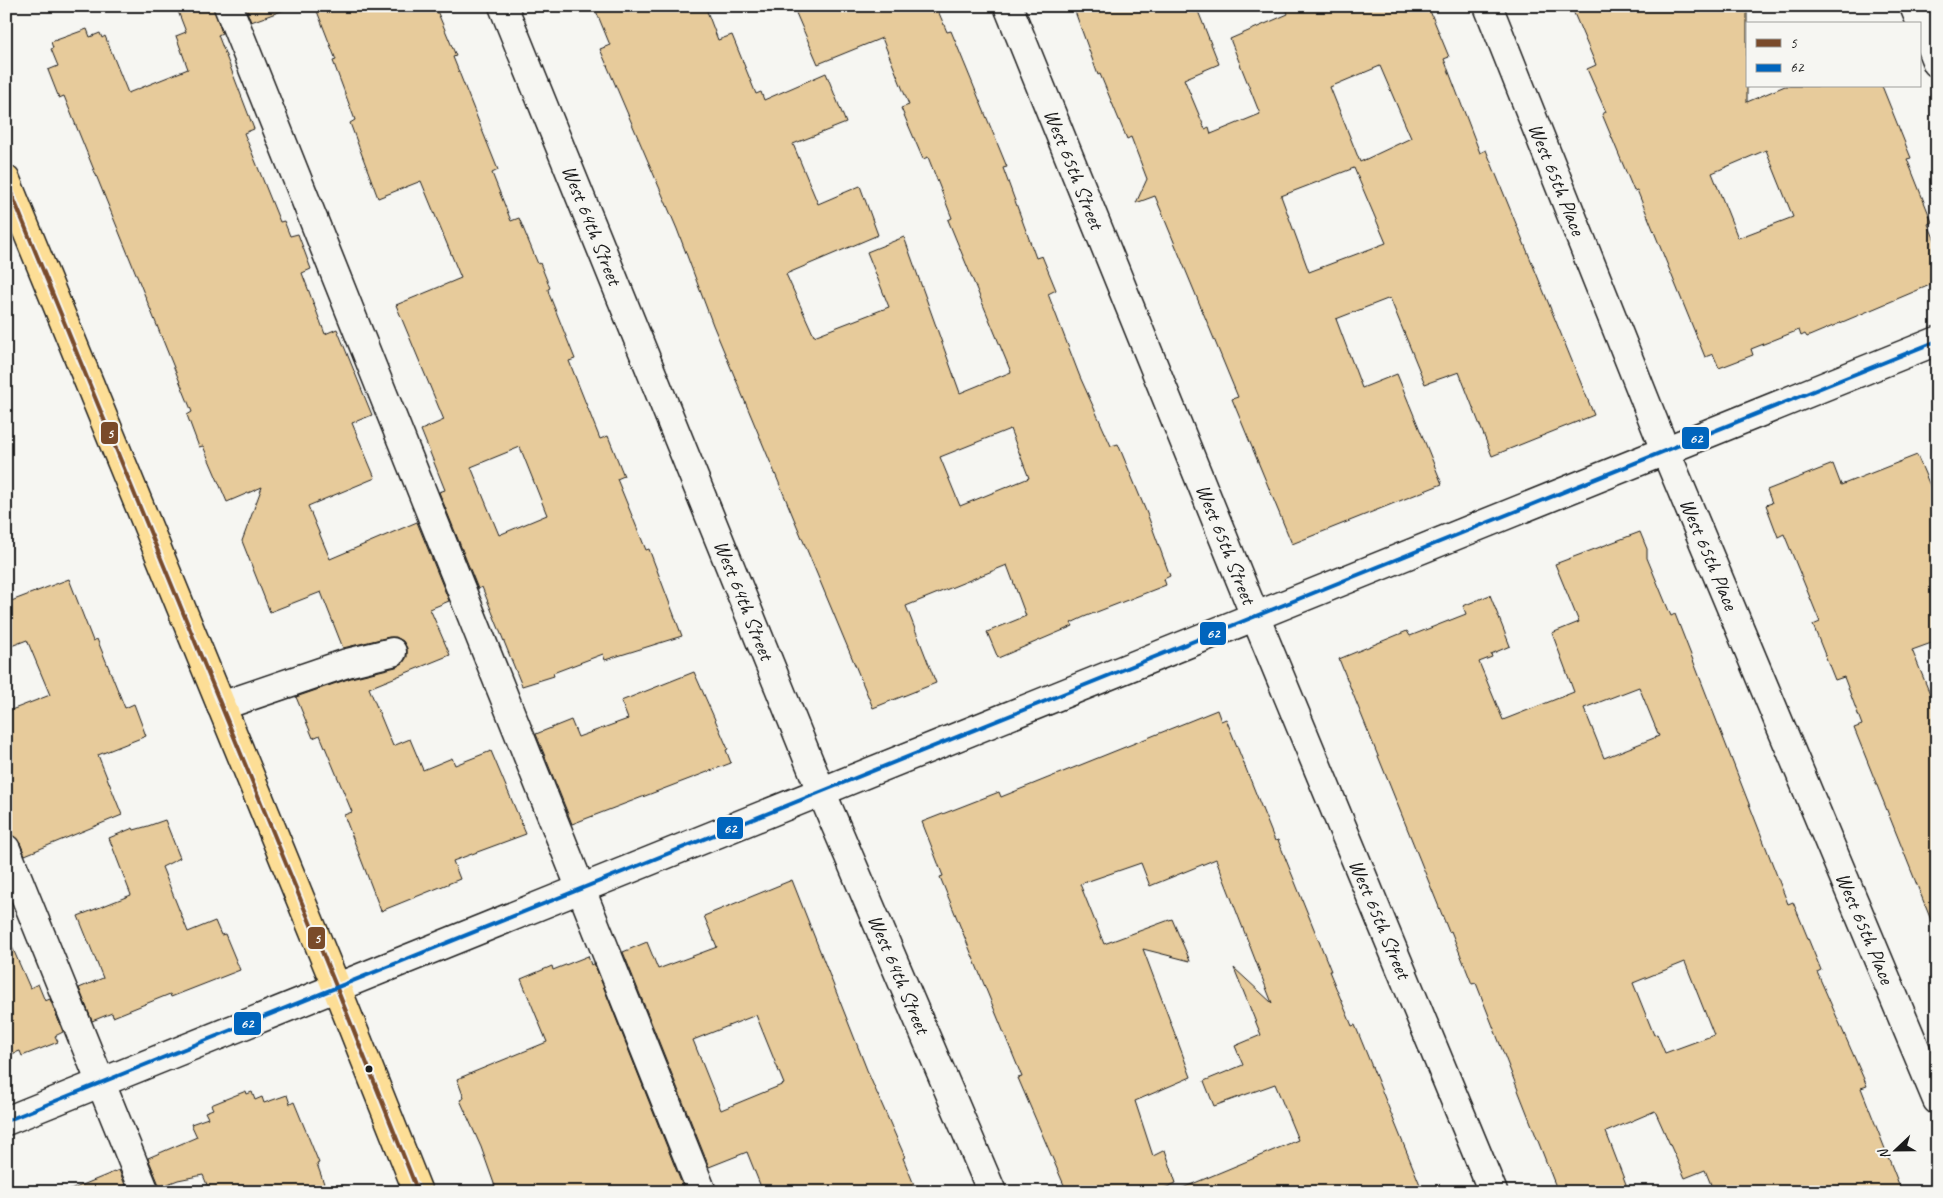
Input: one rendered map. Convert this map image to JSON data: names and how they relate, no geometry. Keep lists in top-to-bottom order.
{
  "streets": {
    "street": ["West 65th Street", "West 65th Place", "West 64th Street"]
  },
  "lines": ["transit line 5", "transit line 62"],
  "legend": ["5", "62"],
  "north": "left"
}
